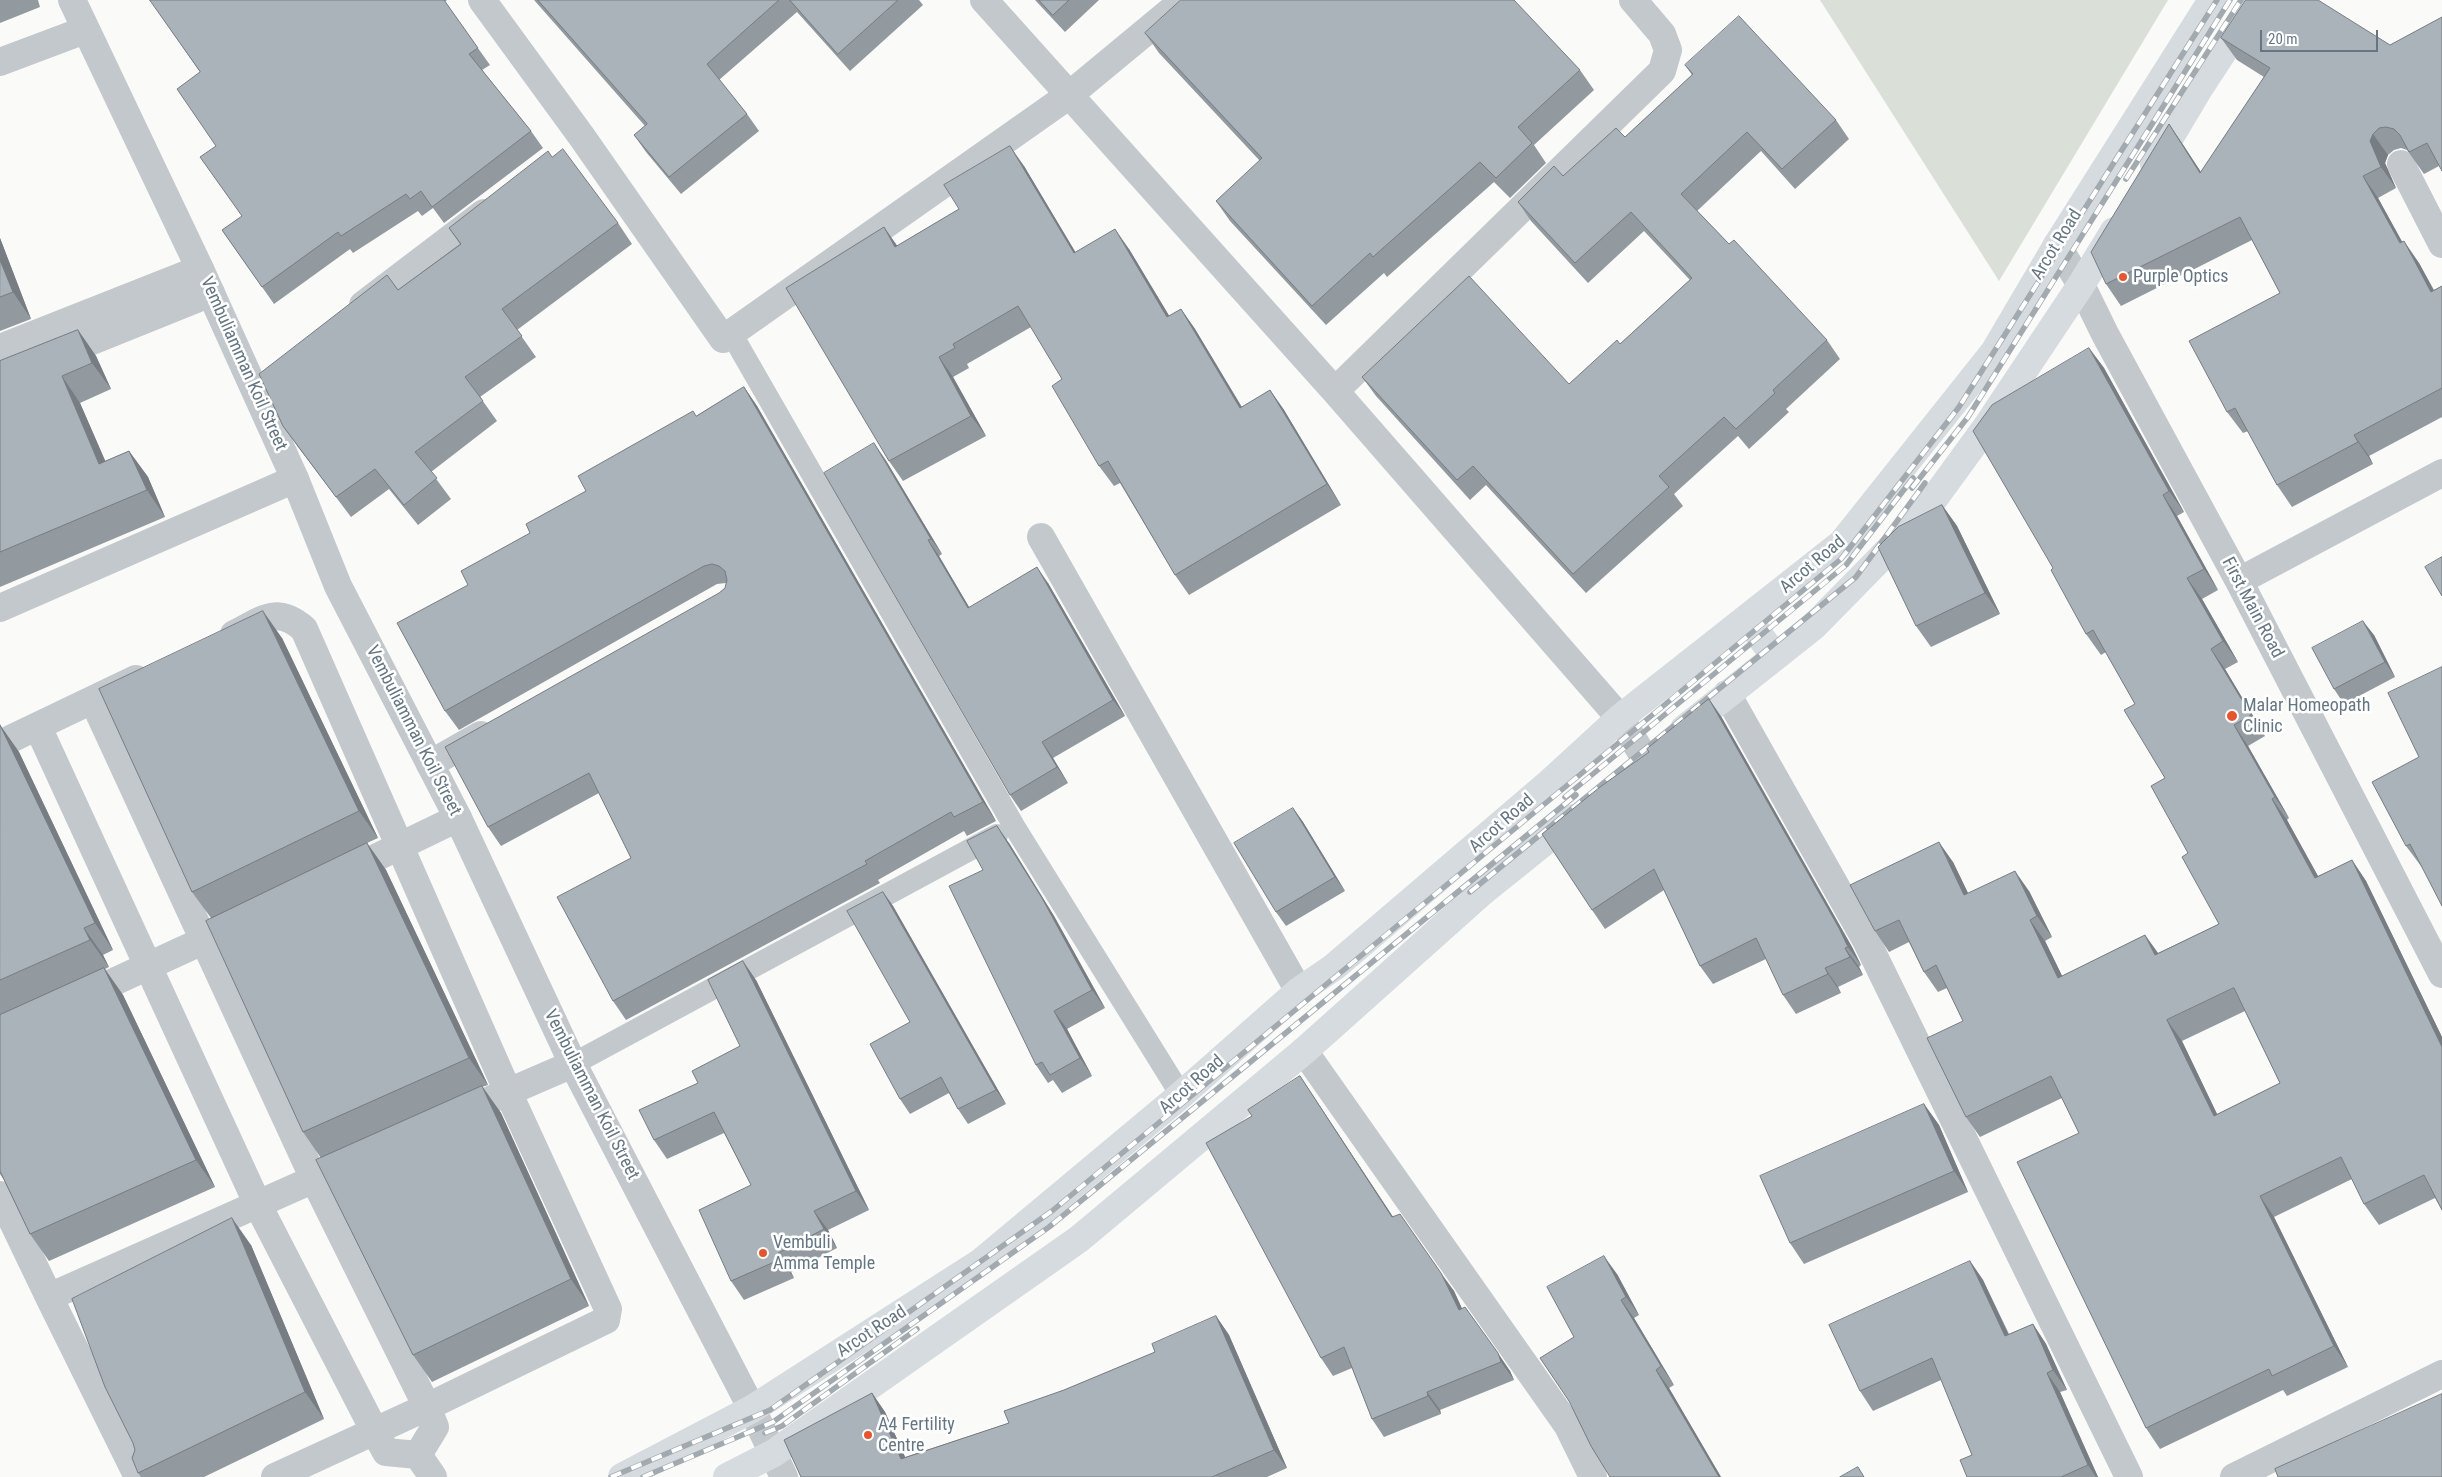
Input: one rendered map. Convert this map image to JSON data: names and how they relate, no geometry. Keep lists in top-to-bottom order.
{
  "streets": {
    "main road": ["Arcot Road"],
    "street": ["Vembuliamman Koil Street", "First Main Road"]
  },
  "crossings": [
    ["Arcot Road", "Vembuliamman Koil Street"],
    ["Arcot Road", "First Main Road"]
  ],
  "places": [
    "Purple Optics",
    "Malar Homeopath Clinic",
    "Vembuli Amma Temple",
    "A4 Fertility Centre"
  ],
  "scale_bar": "20 m"
}
